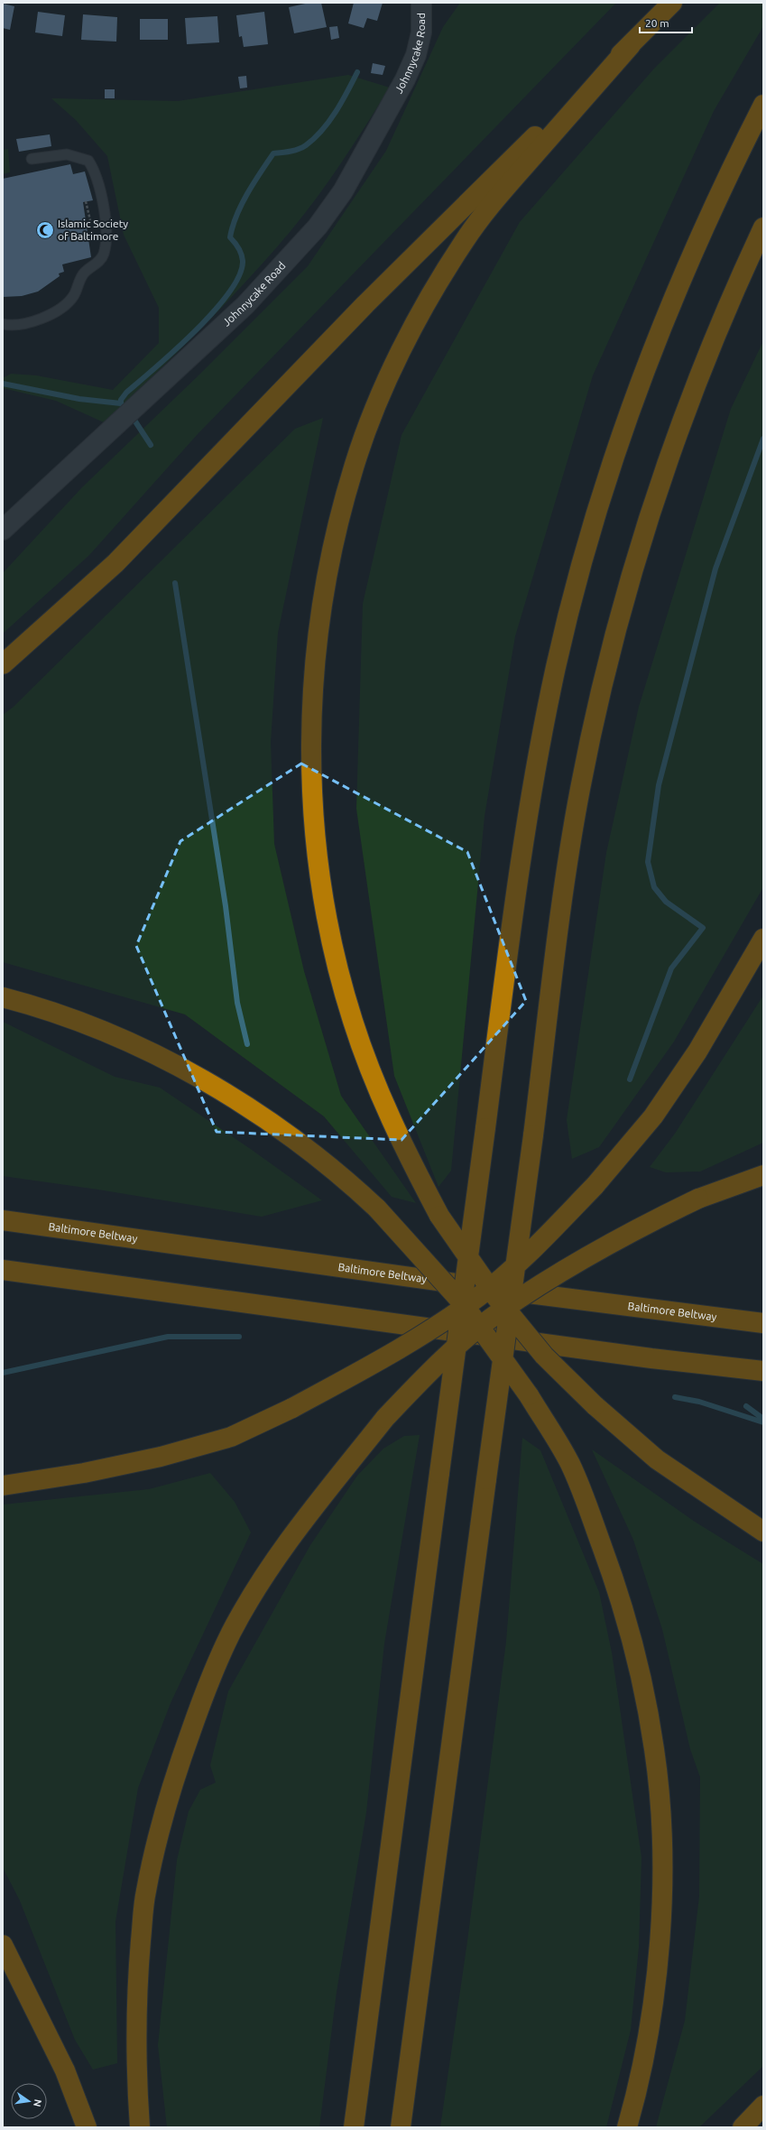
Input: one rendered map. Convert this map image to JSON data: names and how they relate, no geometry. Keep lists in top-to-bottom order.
{
  "streets": {
    "highway": ["Baltimore Beltway"],
    "street": ["Johnnycake Road"]
  },
  "places": {
    "mosque": ["Islamic Society of Baltimore"]
  },
  "scale_bar": "20 m",
  "north": "right"
}
